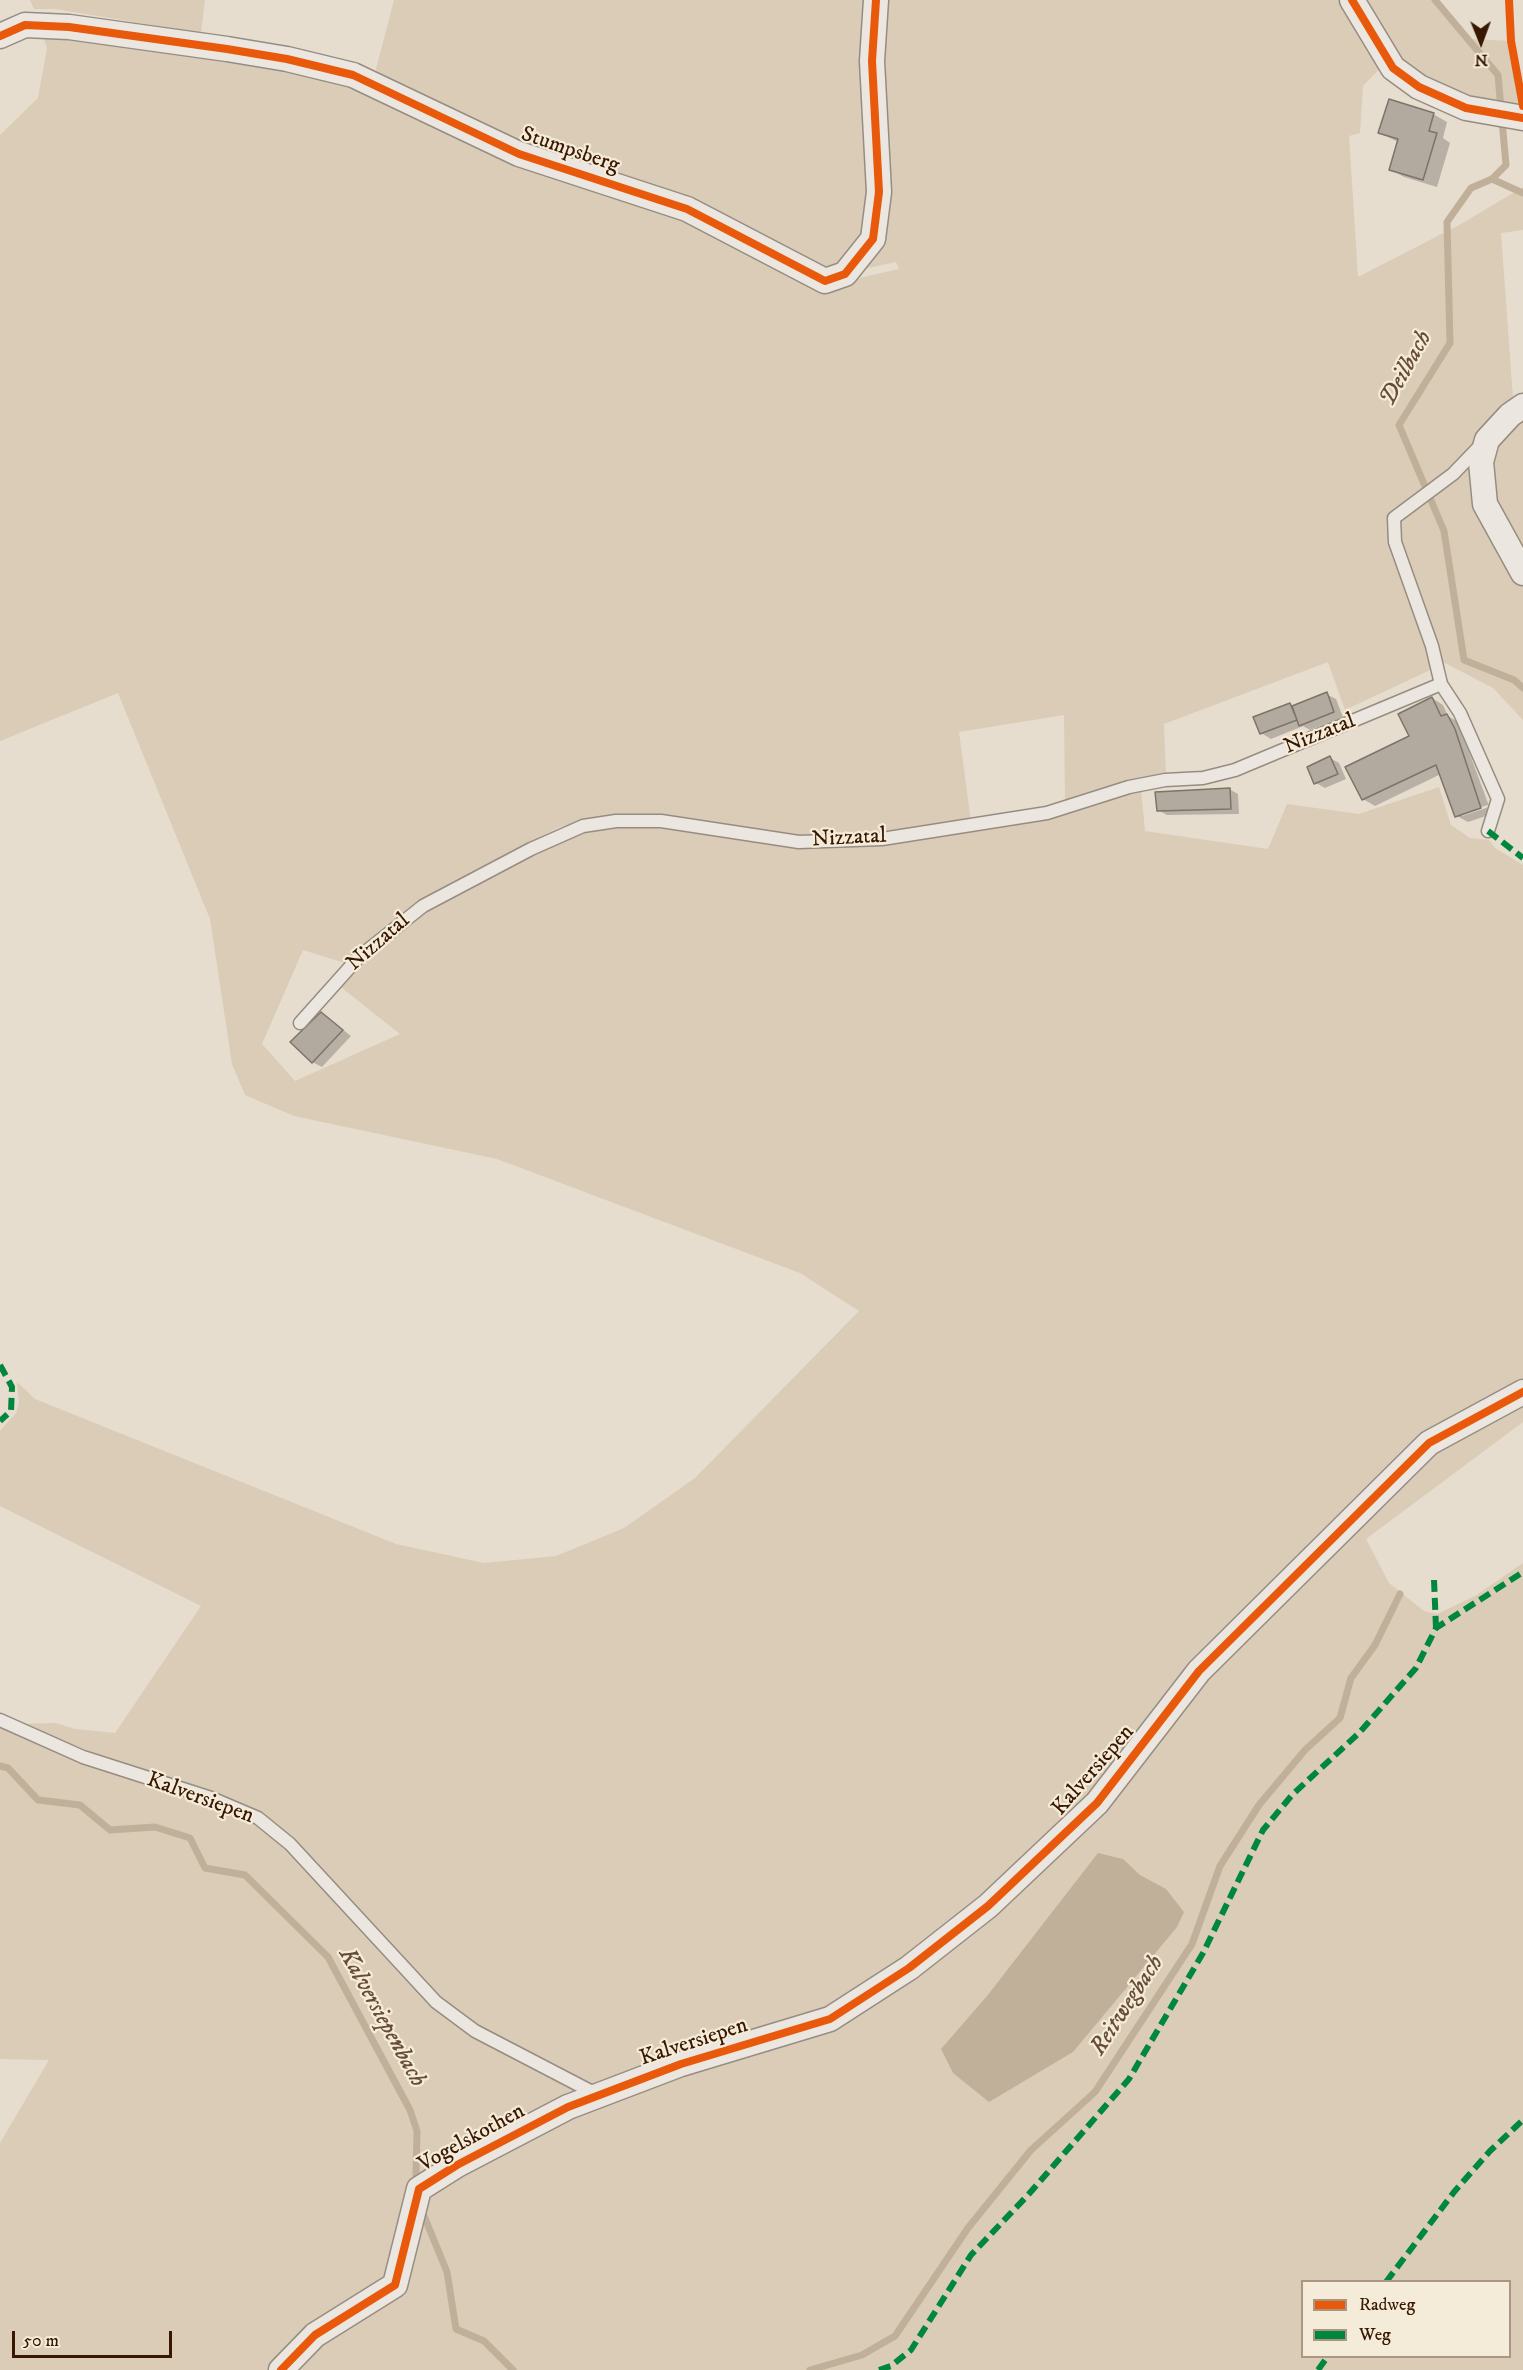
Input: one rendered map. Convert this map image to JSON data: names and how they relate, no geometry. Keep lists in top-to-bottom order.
{
  "streets": {
    "street": ["Stumpsberg", "Kalversiepen", "Vogelskothen"],
    "lane": ["Nizzatal"]
  },
  "crossings": [
    ["Kalversiepen", "Vogelskothen"]
  ],
  "water": ["Deilbach", "Reitwegbach", "Kalversiepenbach"],
  "legend": ["Radweg", "Weg"],
  "scale_bar": "50 m",
  "north": "bottom"
}
